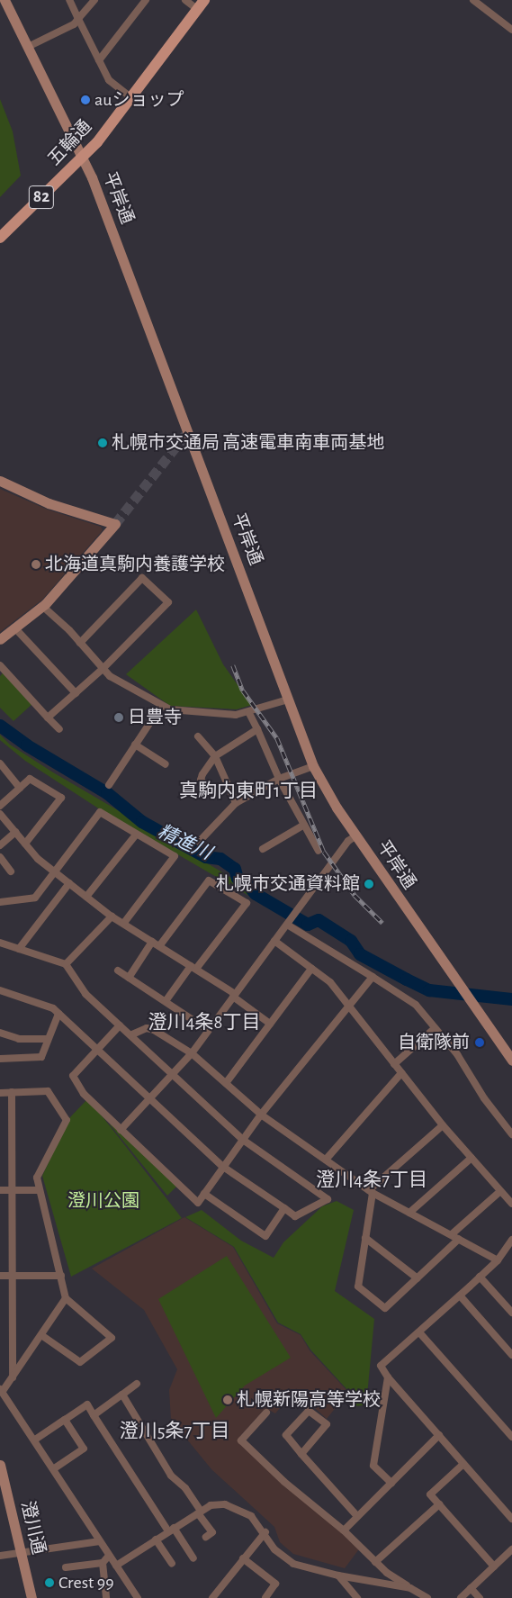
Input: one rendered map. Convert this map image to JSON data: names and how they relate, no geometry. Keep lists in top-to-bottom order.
{
  "streets": {
    "main road": ["五輪通", "82"],
    "street": ["平岸通", "澄川通"]
  },
  "crossings": [
    ["五輪通", "平岸通"]
  ],
  "districts": [
    "真駒内東町1丁目",
    "澄川4条8丁目",
    "澄川4条7丁目",
    "澄川5条7丁目"
  ],
  "water": ["精進川"],
  "parks": ["澄川公園"],
  "places": [
    "auショップ",
    "札幌市交通局 高速電車南車両基地",
    "北海道真駒内養護学校",
    "日豊寺",
    "札幌市交通資料館",
    "自衛隊前",
    "札幌新陽高等学校",
    "Crest 99"
  ]
}
